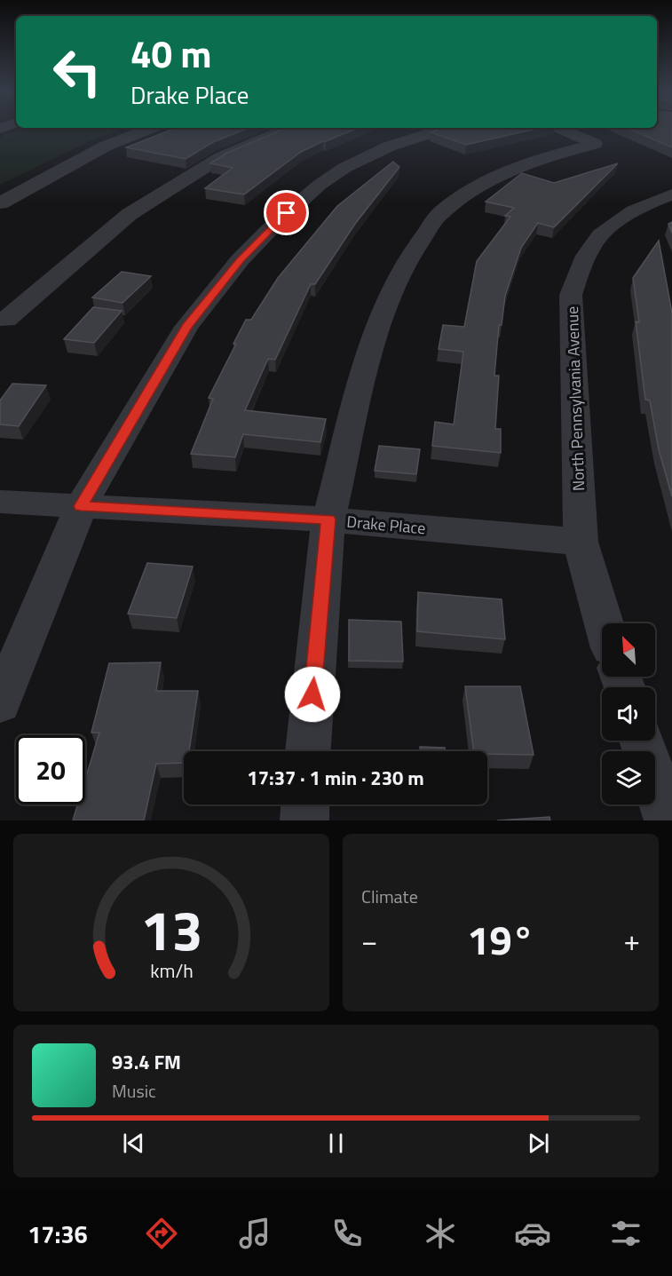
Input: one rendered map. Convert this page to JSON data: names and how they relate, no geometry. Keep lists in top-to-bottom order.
{
  "streets": {
    "street": ["North Pennsylvania Avenue", "Drake Place"]
  },
  "crossings": [
    ["North Pennsylvania Avenue", "Drake Place"]
  ],
  "north": "top left",
  "page": {
    "turn": ["40 m", "Drake Place"],
    "limit": "20",
    "trip": "17:37 · 1 min · 230 m",
    "tile": "Climate",
    "heat": ["−", "19°", "+"],
    "song": ["93.4 FM", "Music"],
    "tabs": "17:36",
    "gauge": ["13", "km/h"]
  }
}
